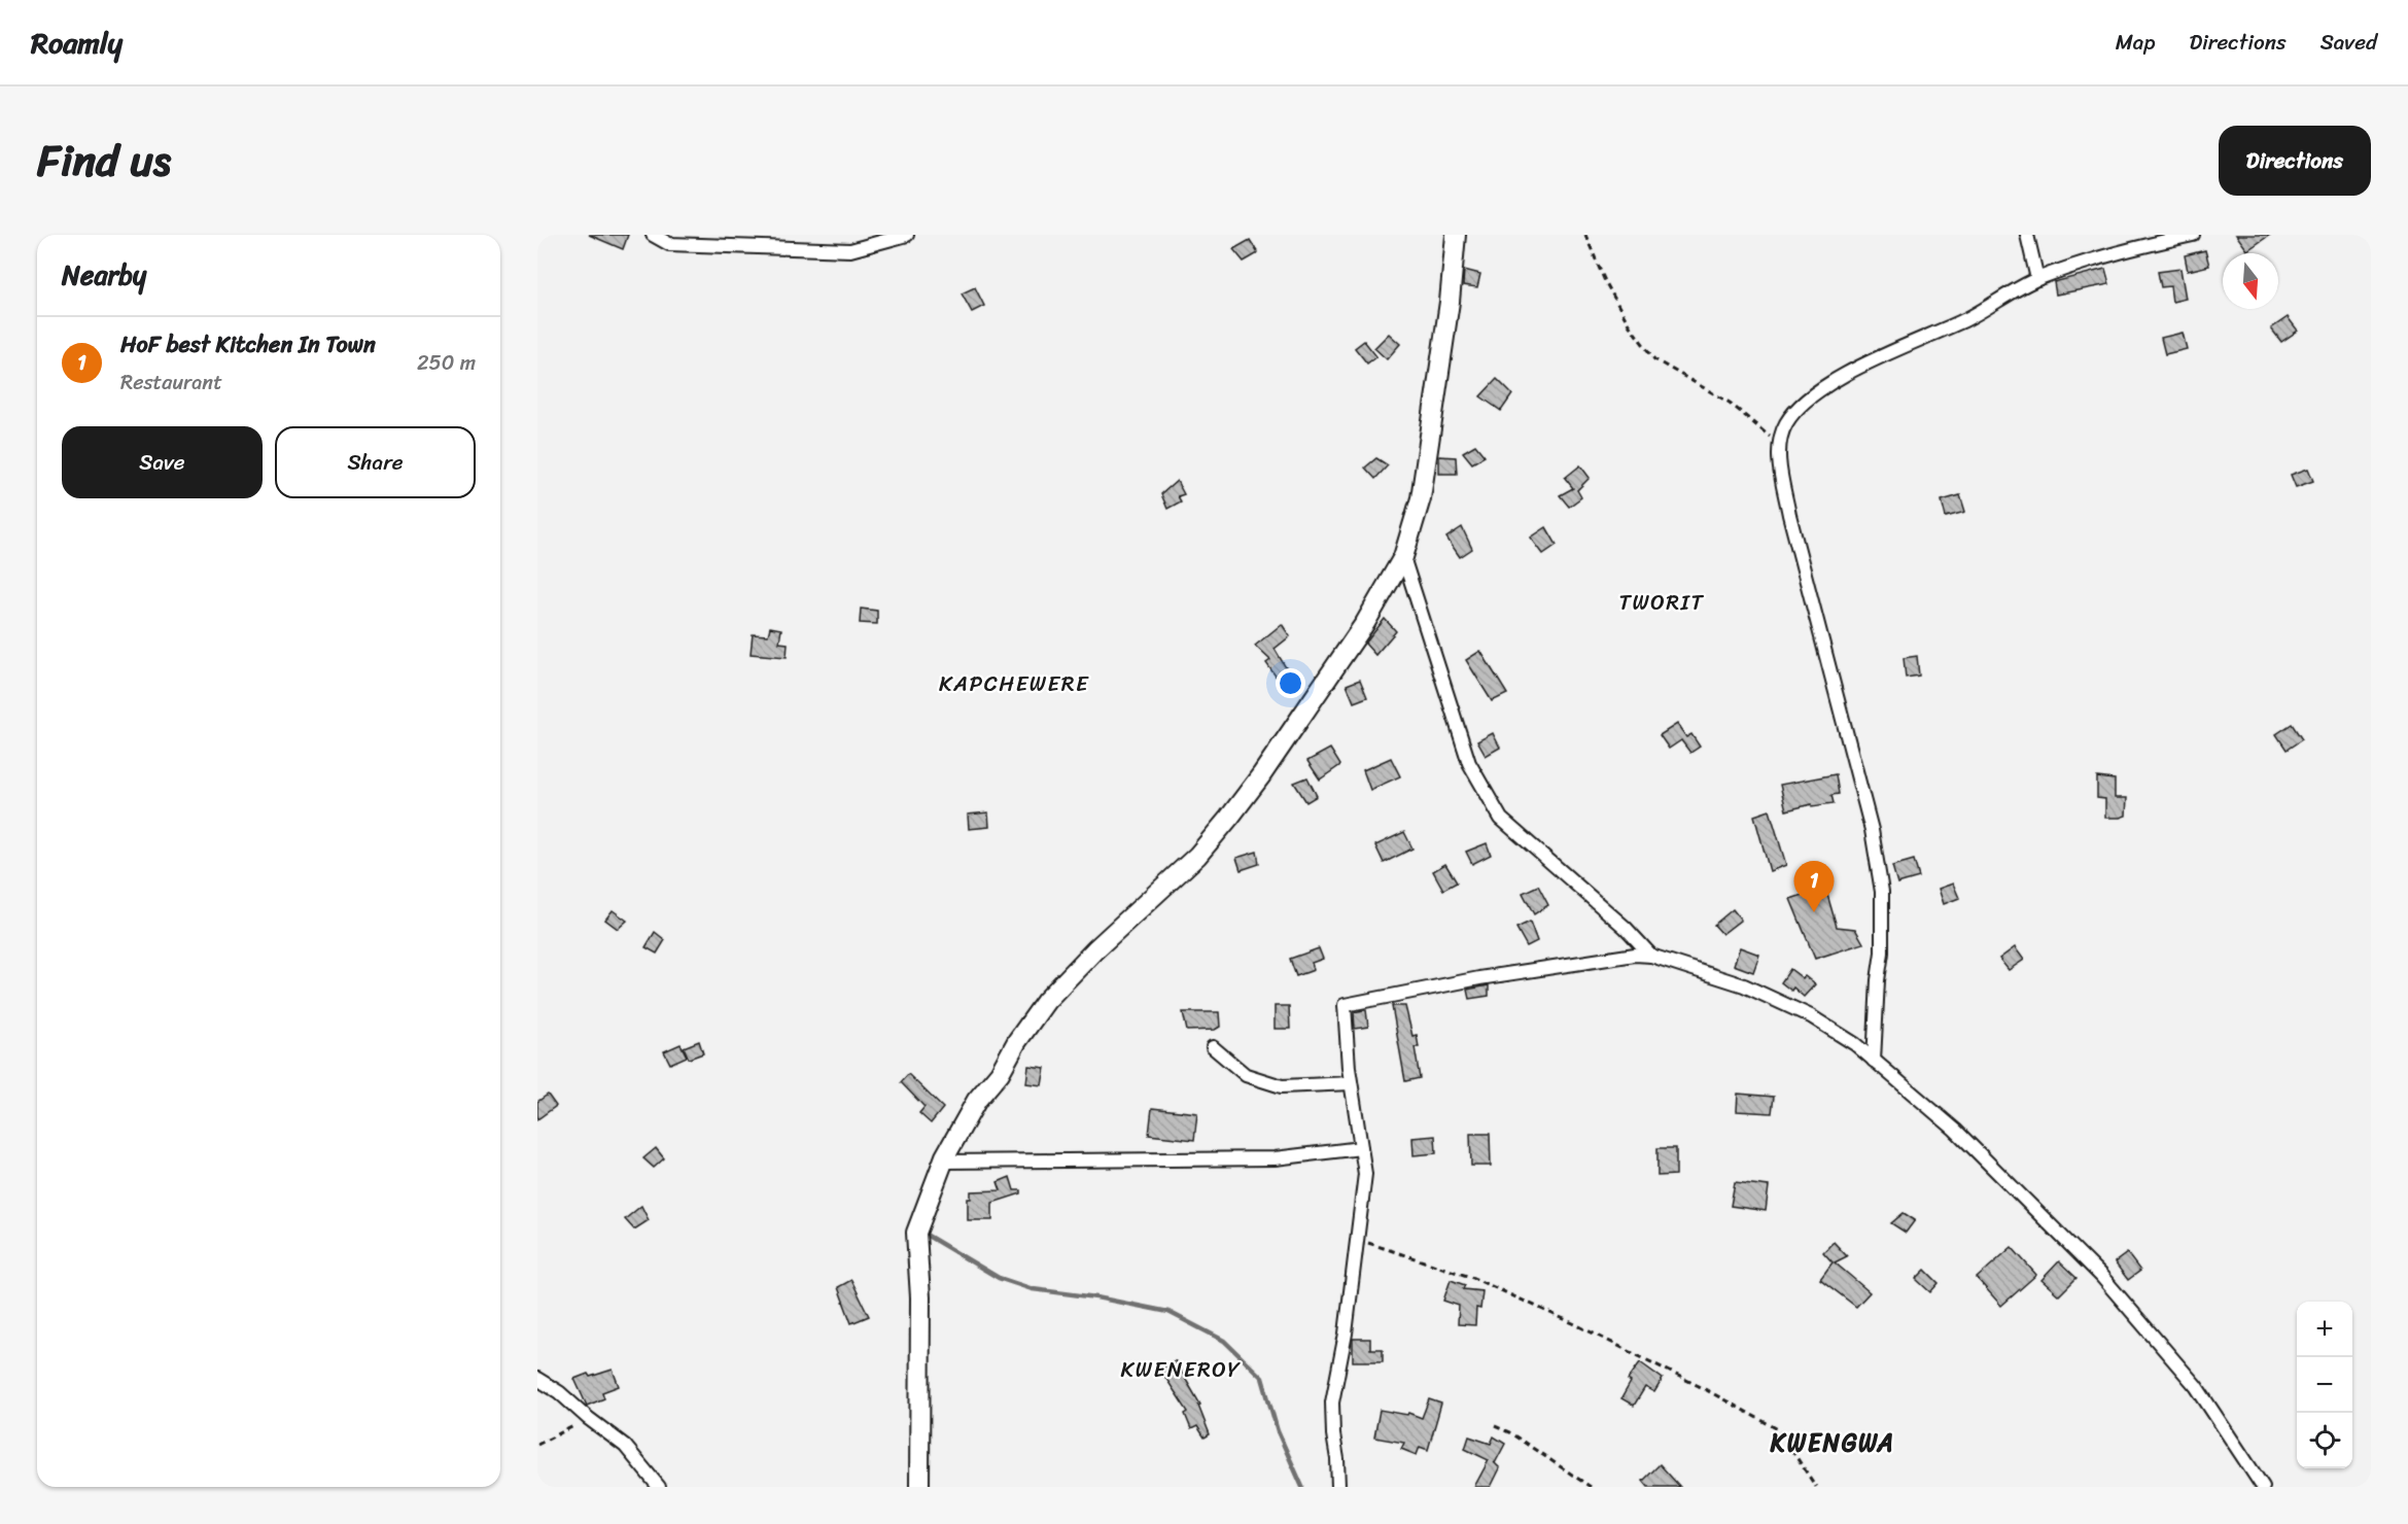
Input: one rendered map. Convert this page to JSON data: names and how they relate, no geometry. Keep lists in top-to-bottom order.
{
  "districts": [
    "TWORIT",
    "KAPCHEWERE",
    "KWENEROY",
    "KWENGWA"
  ],
  "north": "bottom",
  "page": {
    "header": "Roamly",
    "nav": ["Map", "Directions", "Saved"],
    "title": "Find us",
    "buttons": [
      "Directions",
      ["Save", "Share"]
    ],
    "heading": "Nearby",
    "list": [
      {
        "mark": "1",
        "name": "HoF best Kitchen In Town",
        "note": "Restaurant",
        "value": "250 m"
      }
    ],
    "pins": "1",
    "map_buttons": ["+", "−"]
  }
}
